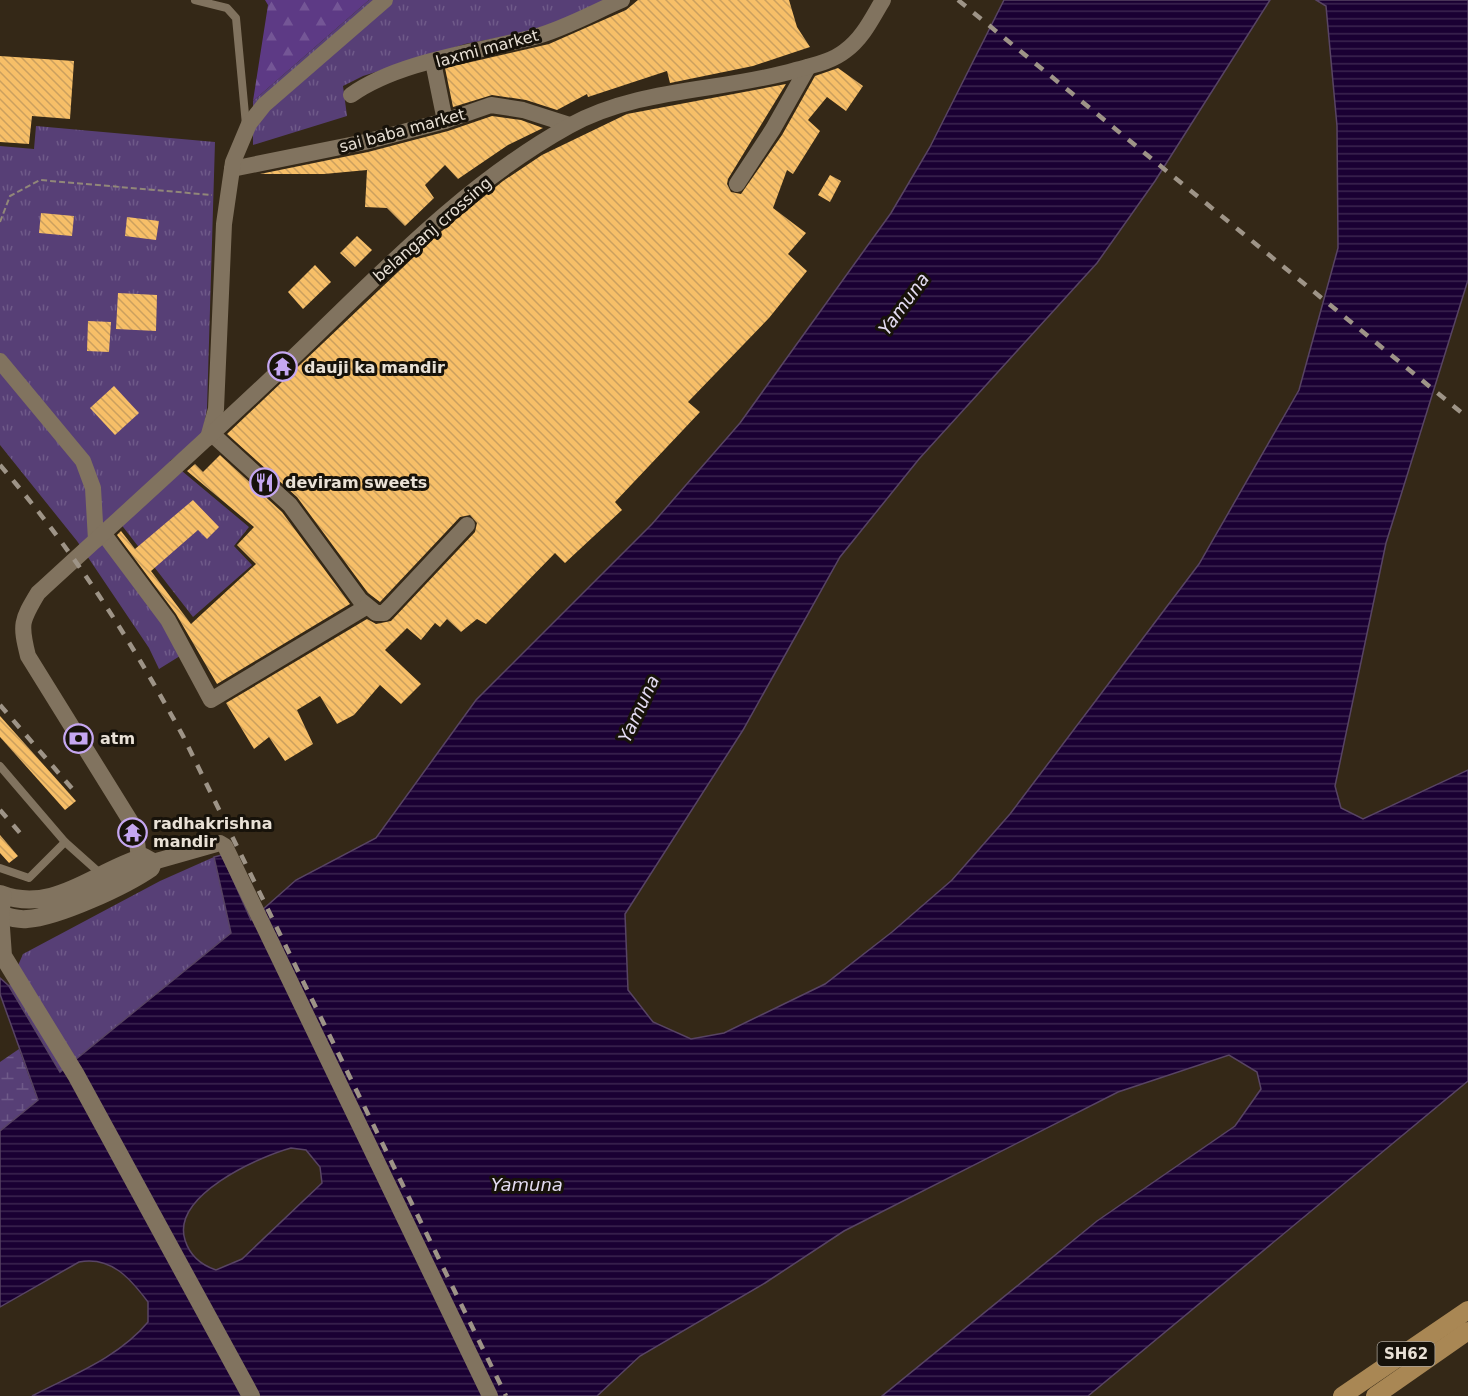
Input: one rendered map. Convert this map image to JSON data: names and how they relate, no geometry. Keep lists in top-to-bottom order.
{
  "streets": {
    "main road": ["SH62"],
    "street": ["laxmi market", "sai baba market", "belanganj crossing"]
  },
  "crossings": [
    ["sai baba market", "belanganj crossing"]
  ],
  "water": ["Yamuna"],
  "places": {
    "temple": ["dauji ka mandir", "radhakrishna mandir"],
    "restaurant": ["deviram sweets"],
    "bank": ["atm"]
  }
}
